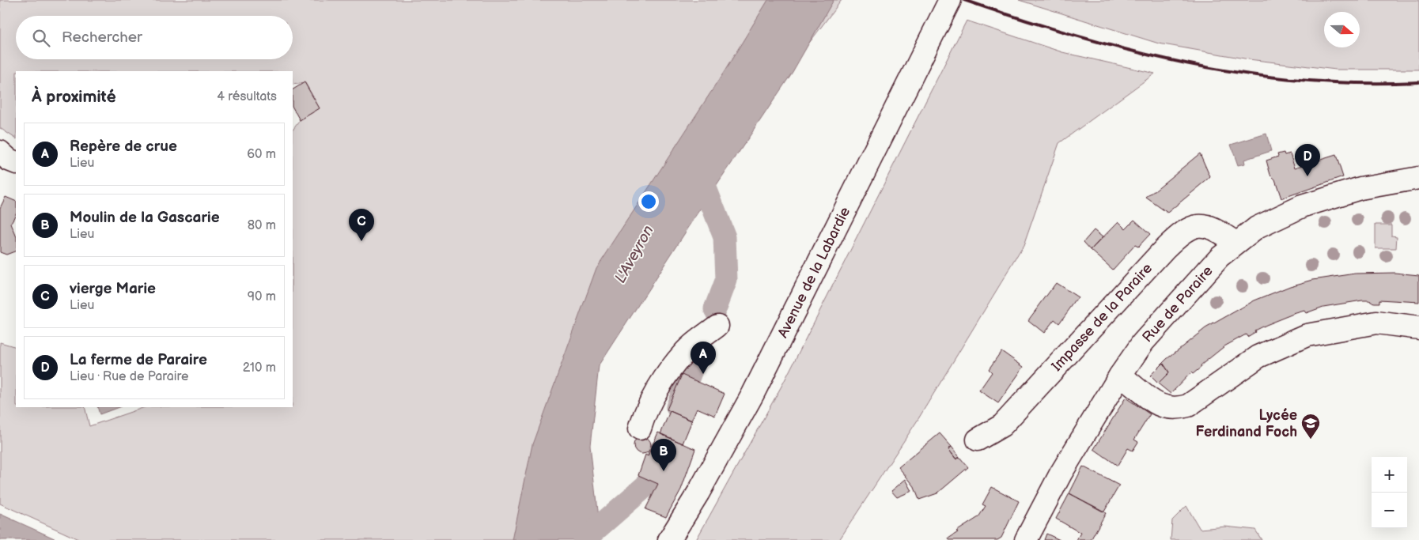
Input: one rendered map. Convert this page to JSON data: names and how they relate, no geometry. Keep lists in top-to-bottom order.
{
  "streets": {
    "street": ["Avenue de la Labardie", "Rue de Paraire", "Impasse de la Paraire"]
  },
  "crossings": [
    ["Rue de Paraire", "Impasse de la Paraire"]
  ],
  "water": ["L'Aveyron"],
  "places": {
    "school or university": ["Lycée Ferdinand Foch"]
  },
  "north": "right",
  "page": {
    "search": "Rechercher",
    "heading": ["À proximité", "4 résultats"],
    "list": [
      {
        "mark": "A",
        "name": "Repère de crue",
        "note": "Lieu",
        "value": "60 m"
      },
      {
        "mark": "B",
        "name": "Moulin de la Gascarie",
        "note": "Lieu",
        "value": "80 m"
      },
      {
        "mark": "C",
        "name": "vierge Marie",
        "note": "Lieu",
        "value": "90 m"
      },
      {
        "mark": "D",
        "name": "La ferme de Paraire",
        "note": "Lieu · Rue de Paraire",
        "value": "210 m"
      }
    ],
    "pins": [
      "D",
      "C",
      "A",
      "B"
    ],
    "map_buttons": ["+", "−"]
  }
}
